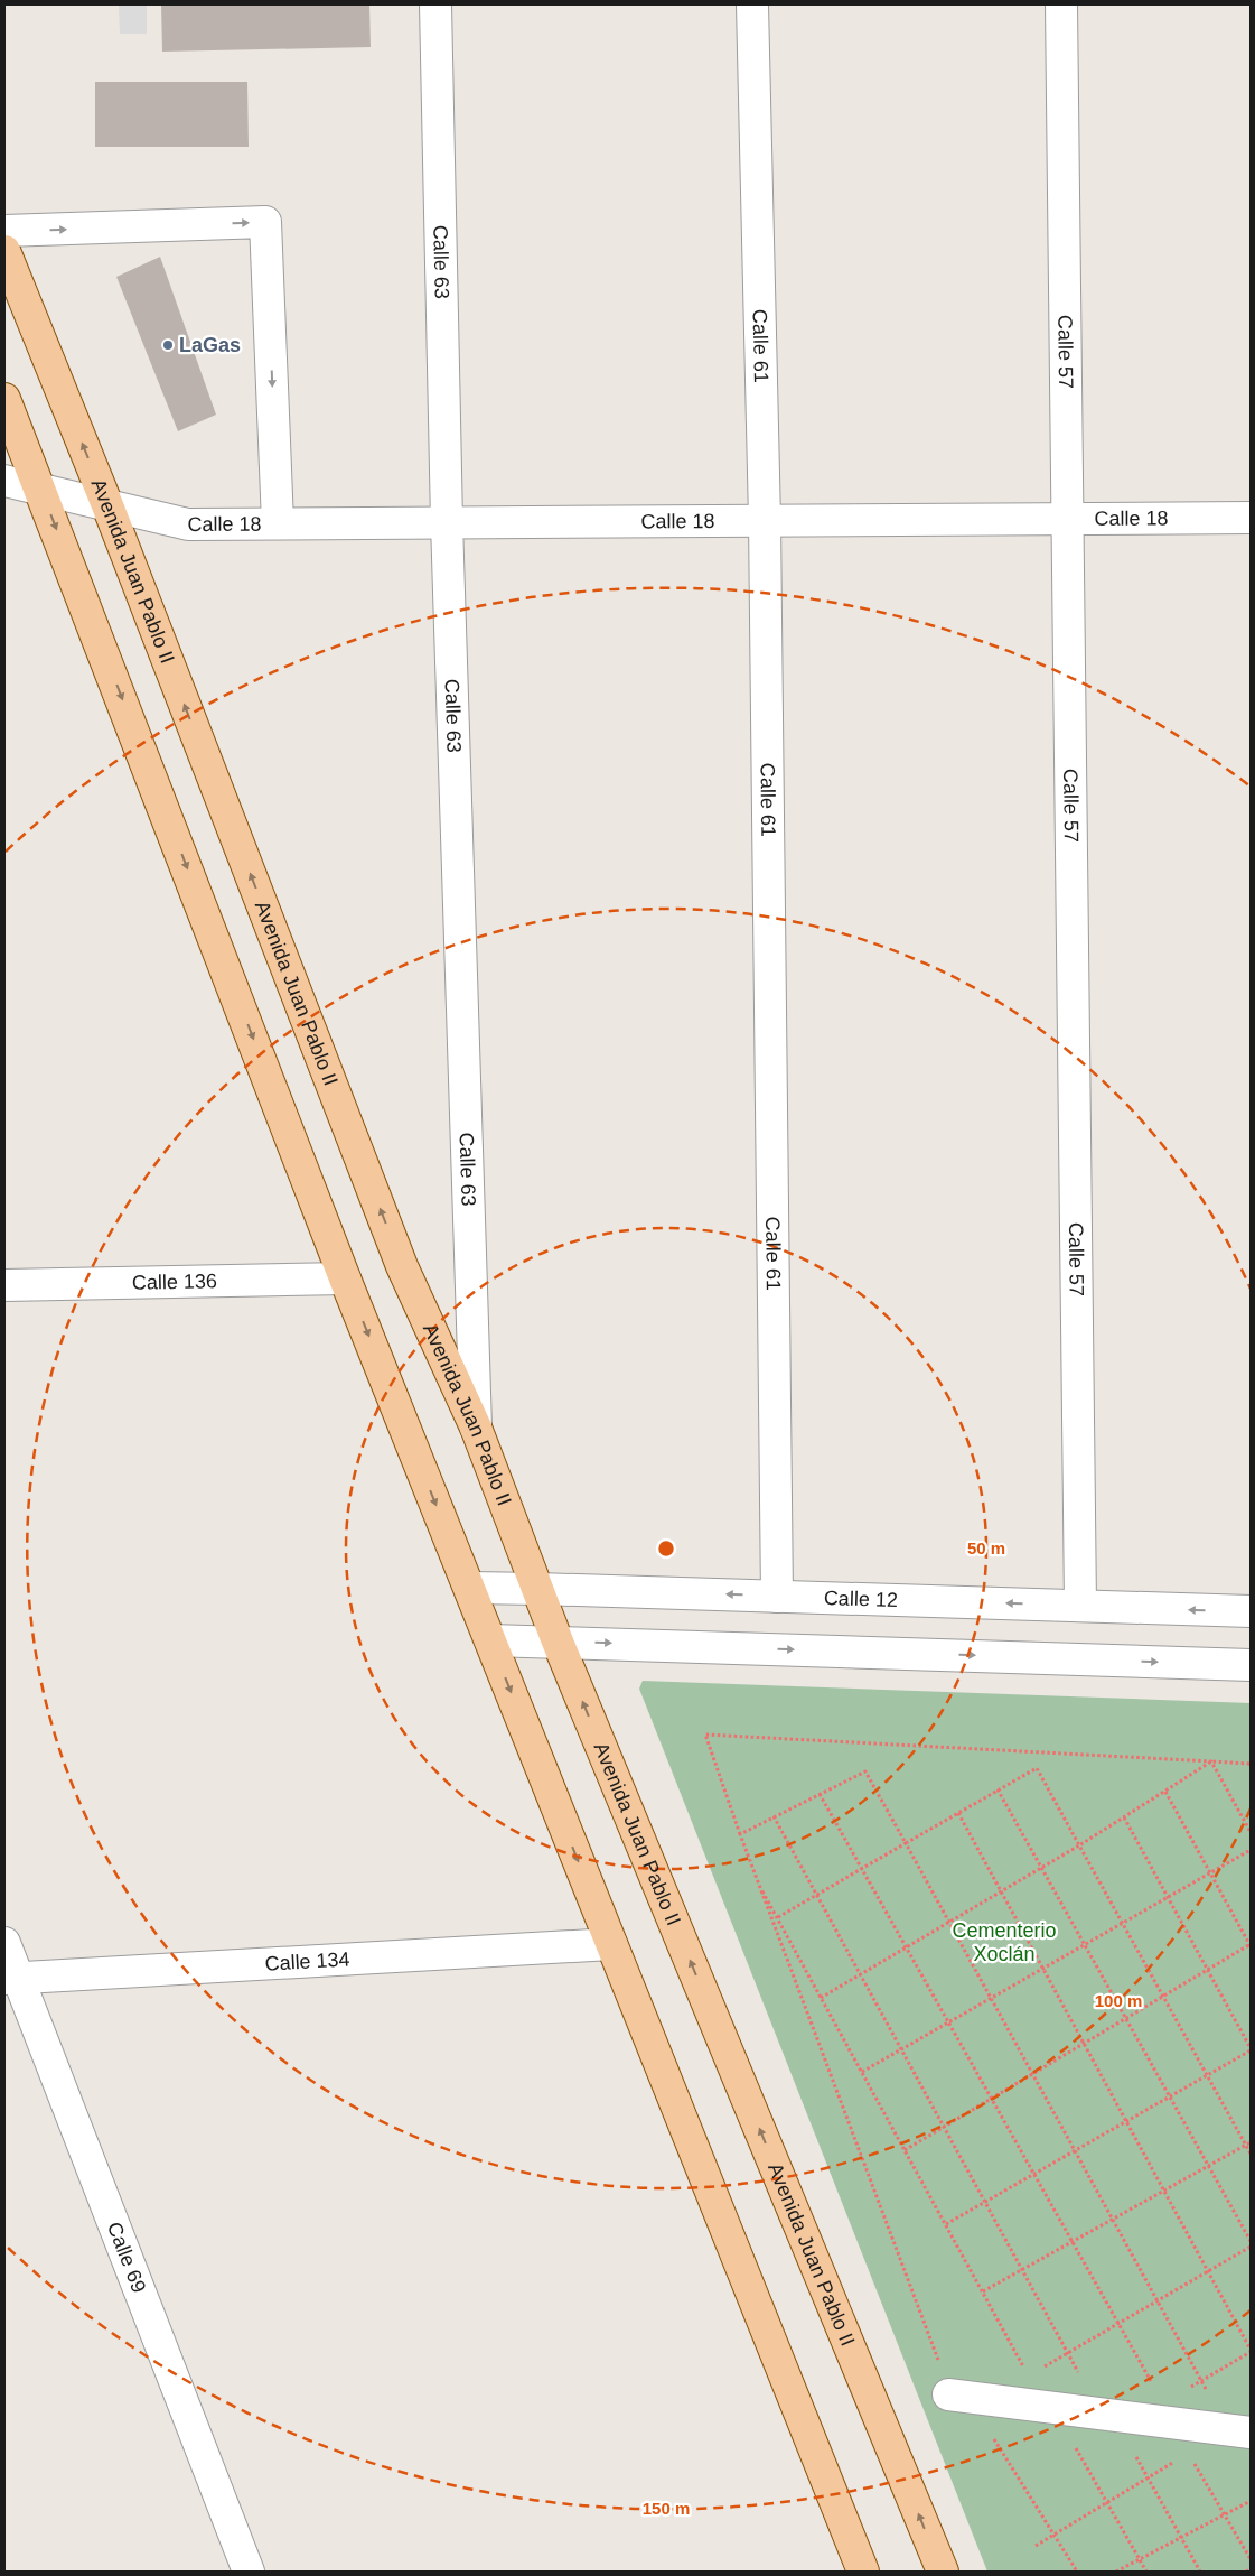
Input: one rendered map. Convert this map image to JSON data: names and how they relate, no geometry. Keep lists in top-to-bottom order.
{
  "streets": {
    "main road": ["Avenida Juan Pablo II"],
    "street": [
      "Calle 63",
      "Calle 61",
      "Calle 57",
      "Calle 18",
      "Calle 136",
      "Calle 12",
      "Calle 134",
      "Calle 69"
    ]
  },
  "crossings": [
    ["Calle 63", "Calle 18"],
    ["Calle 63", "Avenida Juan Pablo II"],
    ["Calle 61", "Calle 18"],
    ["Calle 61", "Calle 12"],
    ["Calle 57", "Calle 18"],
    ["Calle 57", "Calle 12"],
    ["Calle 18", "Avenida Juan Pablo II"],
    ["Avenida Juan Pablo II", "Calle 12"],
    ["Calle 134", "Calle 69"]
  ],
  "parks": ["Cementerio Xoclán"],
  "places": ["LaGas"],
  "rings": ["50 m", "100 m", "150 m"]
}
